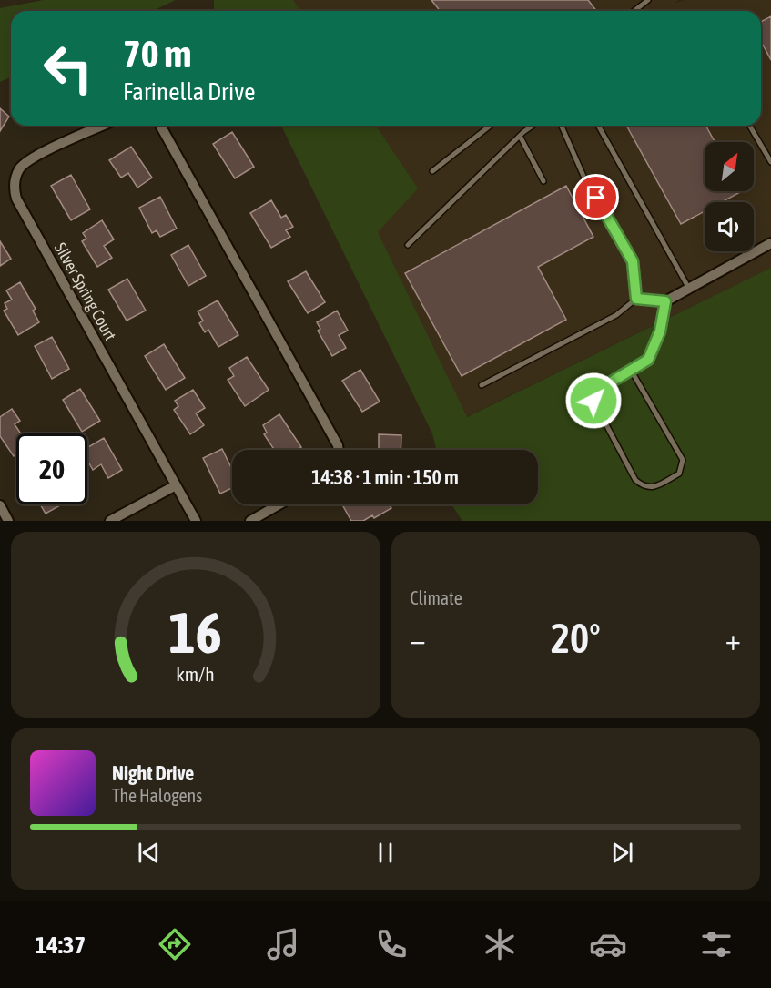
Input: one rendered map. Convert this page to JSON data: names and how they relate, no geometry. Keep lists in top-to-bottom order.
{
  "streets": {
    "street": ["Silver Spring Court"]
  },
  "north": "top right",
  "page": {
    "turn": ["70 m", "Farinella Drive"],
    "limit": "20",
    "trip": "14:38 · 1 min · 150 m",
    "tile": "Climate",
    "heat": ["−", "20°", "+"],
    "song": ["Night Drive", "The Halogens"],
    "tabs": "14:37",
    "gauge": ["16", "km/h"]
  }
}
